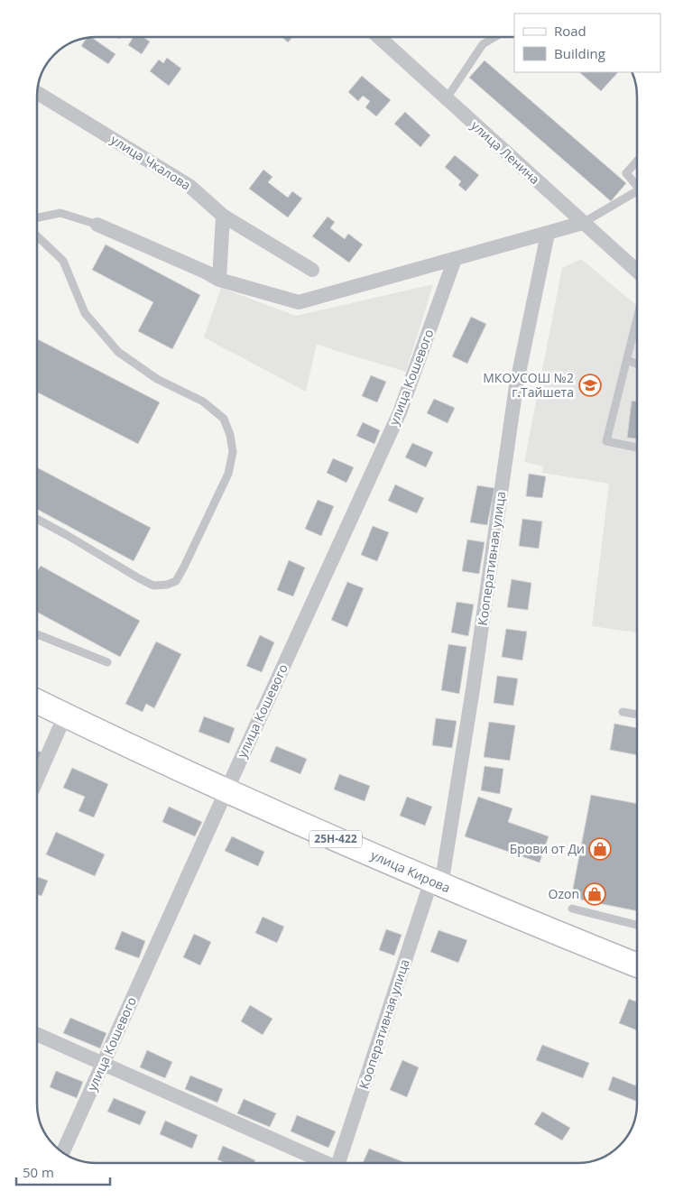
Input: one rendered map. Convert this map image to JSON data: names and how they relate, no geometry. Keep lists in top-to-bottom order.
{
  "streets": {
    "main road": ["25Н-422", "улица Кирова"],
    "street": [
      "улица Ленина",
      "улица Чкалова",
      "улица Кошевого",
      "Кооперативная улица"
    ]
  },
  "crossings": [
    ["улица Кошевого", "улица Кирова"],
    ["Кооперативная улица", "улица Кирова"]
  ],
  "places": {
    "school or university": ["МКОУСОШ №2 г.Тайшета"],
    "shop": ["Брови от Ди", "Ozon"]
  },
  "legend": ["Road", "Building"],
  "scale_bar": "50 m"
}
